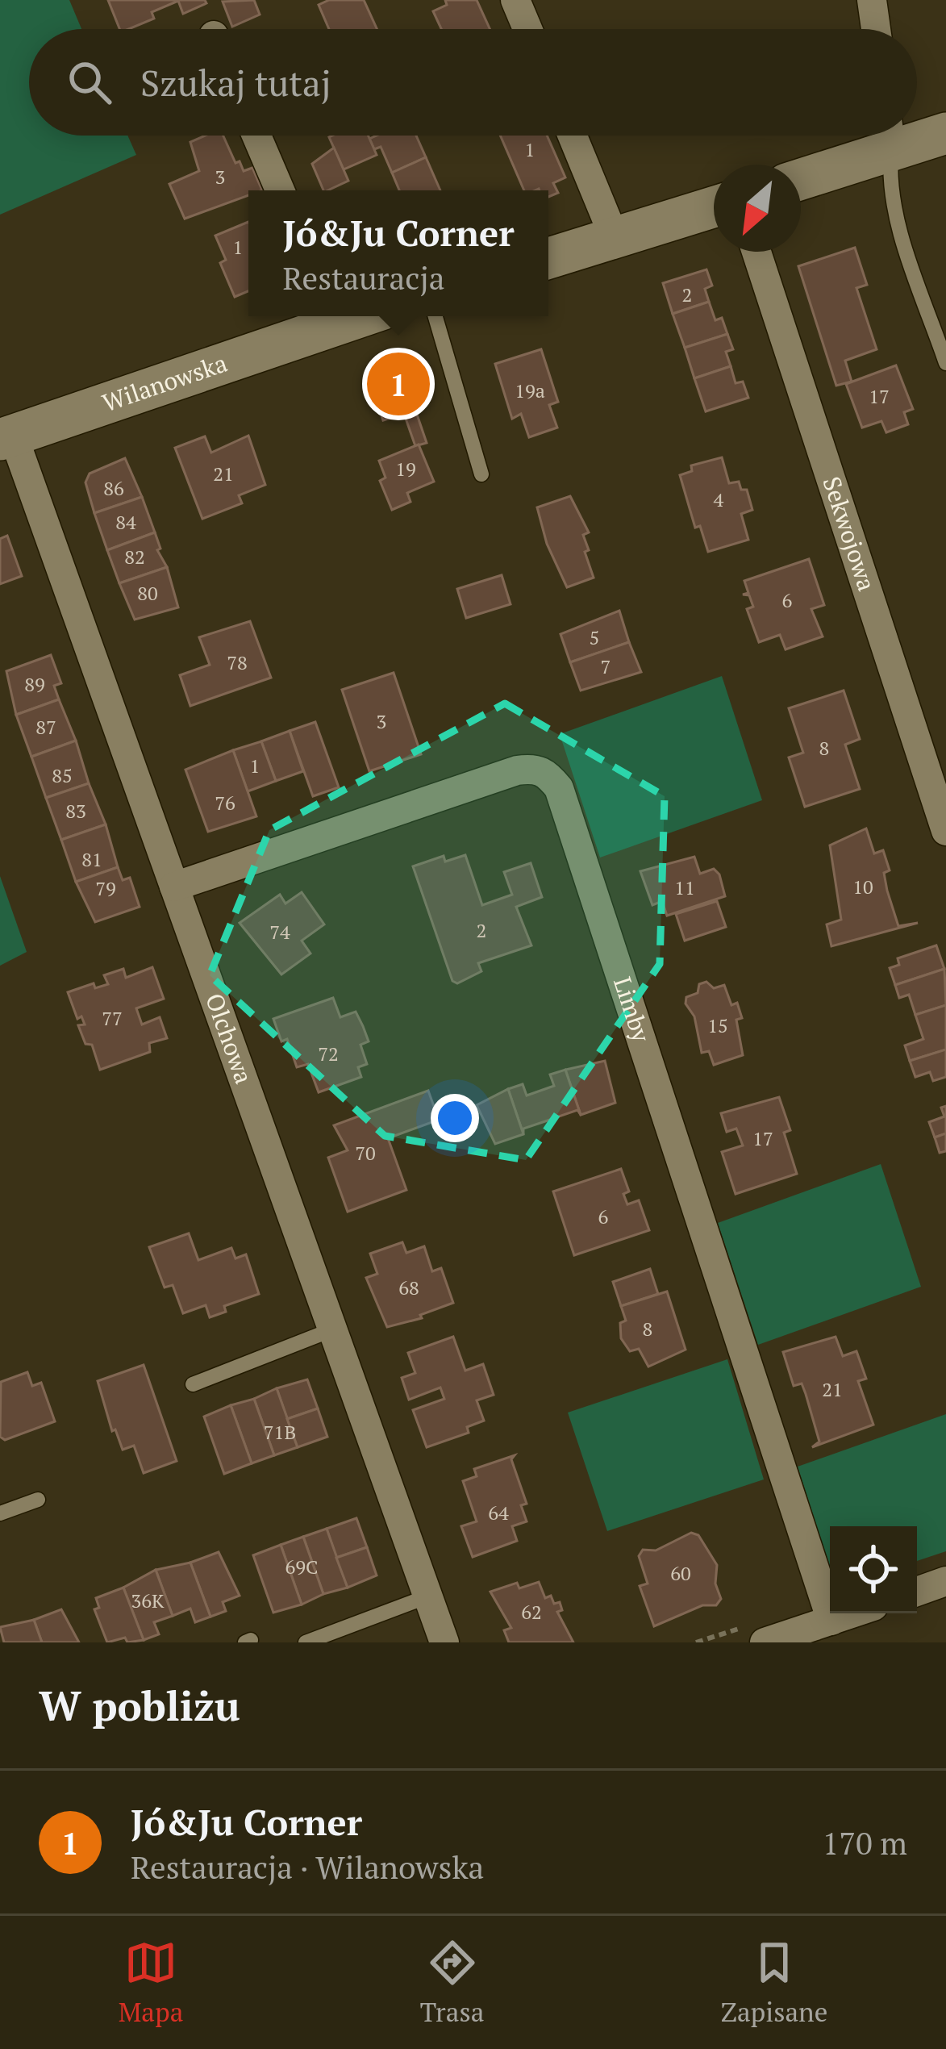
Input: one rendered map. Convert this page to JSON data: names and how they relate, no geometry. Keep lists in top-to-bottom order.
{
  "streets": {
    "street": [
      "Wilanowska",
      "Sekwojowa",
      "Limby",
      "Olchowa"
    ]
  },
  "crossings": [
    ["Wilanowska", "Olchowa"],
    ["Limby", "Olchowa"]
  ],
  "house_numbers": [
    "1",
    "3",
    "1",
    "2",
    "19a",
    "17",
    "19",
    "21",
    "86",
    "4",
    "84",
    "82",
    "80",
    "6",
    "5",
    "78",
    "7",
    "89",
    "3",
    "87",
    "8",
    "1",
    "85",
    "76",
    "83",
    "81",
    "10",
    "11",
    "79",
    "2",
    "74",
    "77",
    "15",
    "72",
    "17",
    "70",
    "6",
    "68",
    "8",
    "21",
    "71B",
    "64",
    "69C",
    "60",
    "36K",
    "62"
  ],
  "north": "bottom left",
  "page": {
    "search": "Szukaj tutaj",
    "popup": ["Jó&Ju Corner", "Restauracja"],
    "pins": "1",
    "heading": "W pobliżu",
    "list": [
      {
        "mark": "1",
        "name": "Jó&Ju Corner",
        "note": "Restauracja · Wilanowska",
        "value": "170 m"
      }
    ],
    "nav": ["Mapa", "Trasa", "Zapisane"]
  }
}
